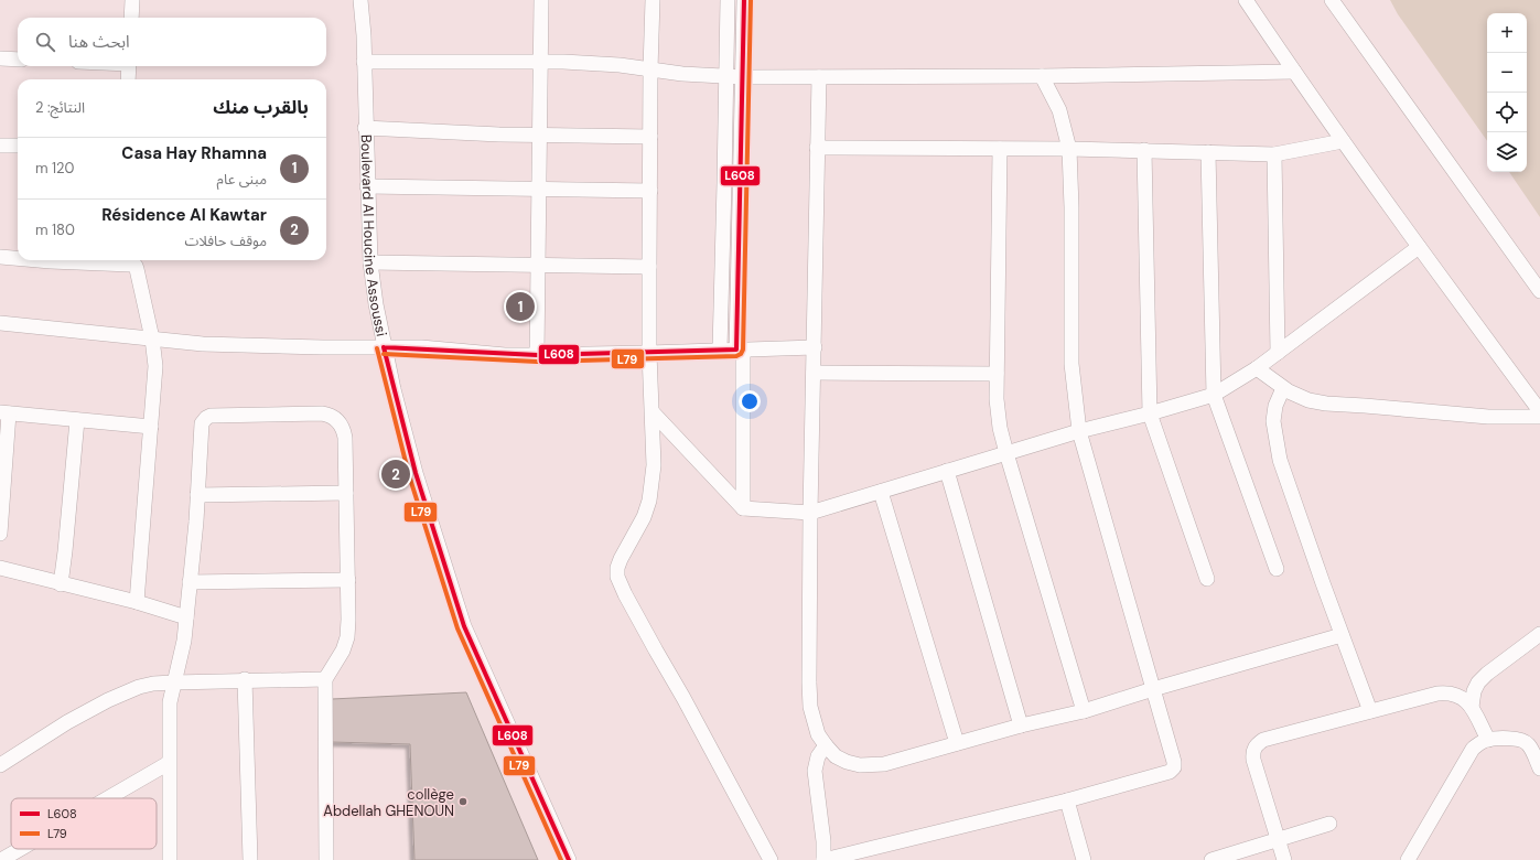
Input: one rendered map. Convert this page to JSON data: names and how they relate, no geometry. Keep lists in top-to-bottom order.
{
  "streets": {
    "street": ["Boulevard Al Houcine Assoussi"]
  },
  "places": ["collège Abdellah GHENOUN"],
  "lines": ["transit line L608", "transit line L79"],
  "legend": ["L608", "L79"],
  "page": {
    "map_buttons": ["+", "−"],
    "search": "ابحث هنا",
    "heading": ["بالقرب منك", "النتائج: 2"],
    "list": [
      {
        "mark": "1",
        "name": "Casa Hay Rhamna",
        "note": "مبنى عام",
        "value": "120 m"
      },
      {
        "mark": "2",
        "name": "Résidence Al Kawtar",
        "note": "موقف حافلات",
        "value": "180 m"
      }
    ],
    "pins": ["1", "2"]
  }
}
